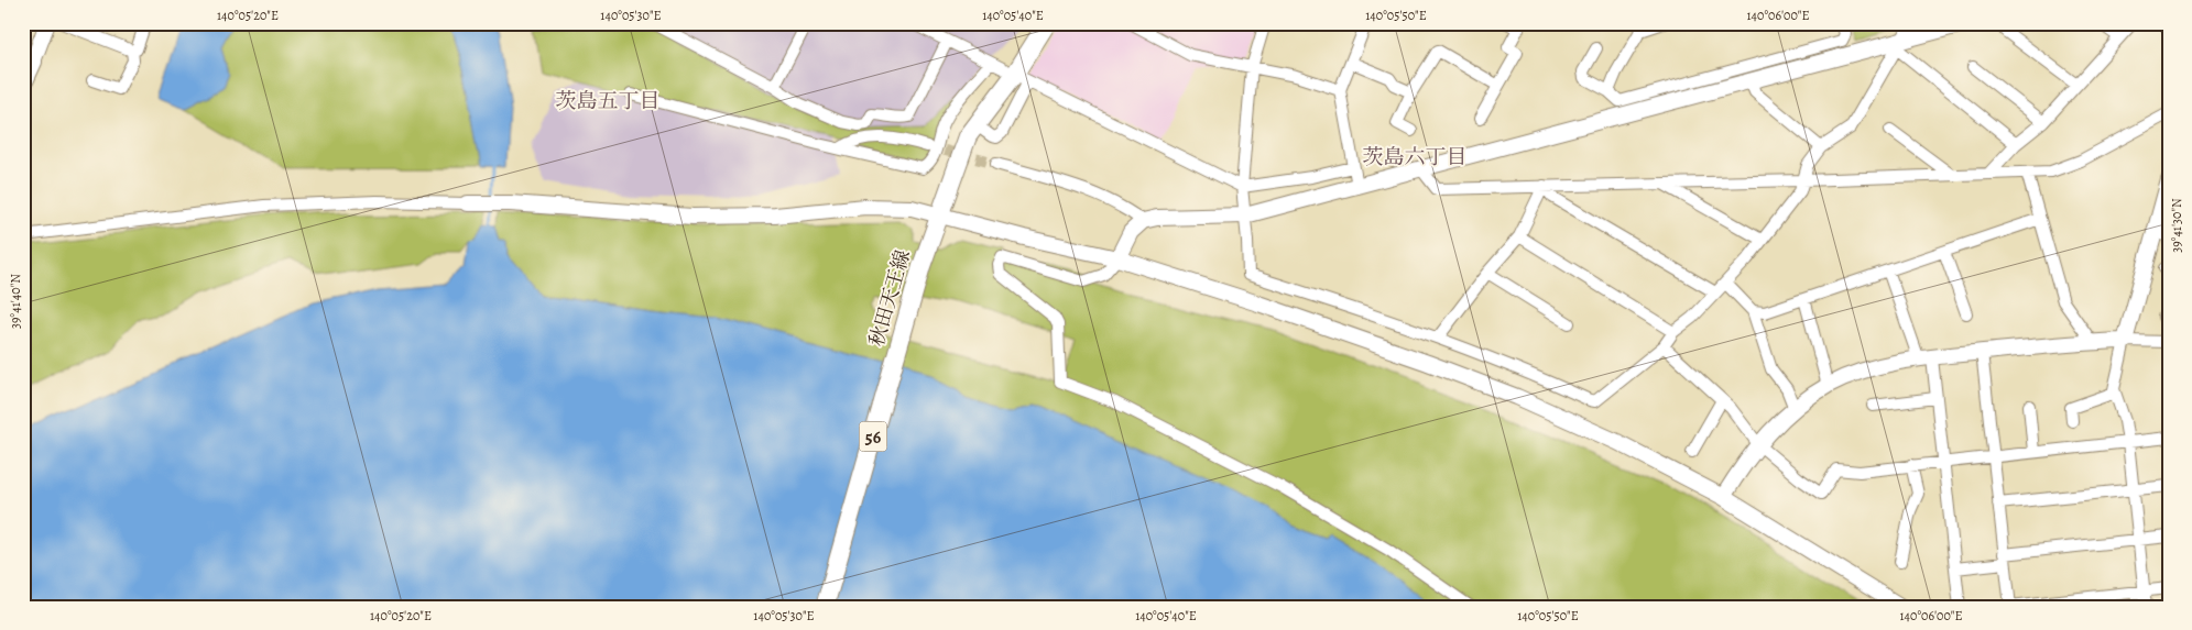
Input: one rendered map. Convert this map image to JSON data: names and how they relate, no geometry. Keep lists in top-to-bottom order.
{
  "streets": {
    "main road": ["秋田天王線", "56"]
  },
  "districts": ["茨島五丁目", "茨島六丁目"],
  "coordinates": [
    "140°05'20\"E",
    "140°05'30\"E",
    "140°05'40\"E",
    "140°05'50\"E",
    "140°06'00\"E",
    "39°41'30\"N",
    "39°41'40\"N"
  ]
}
